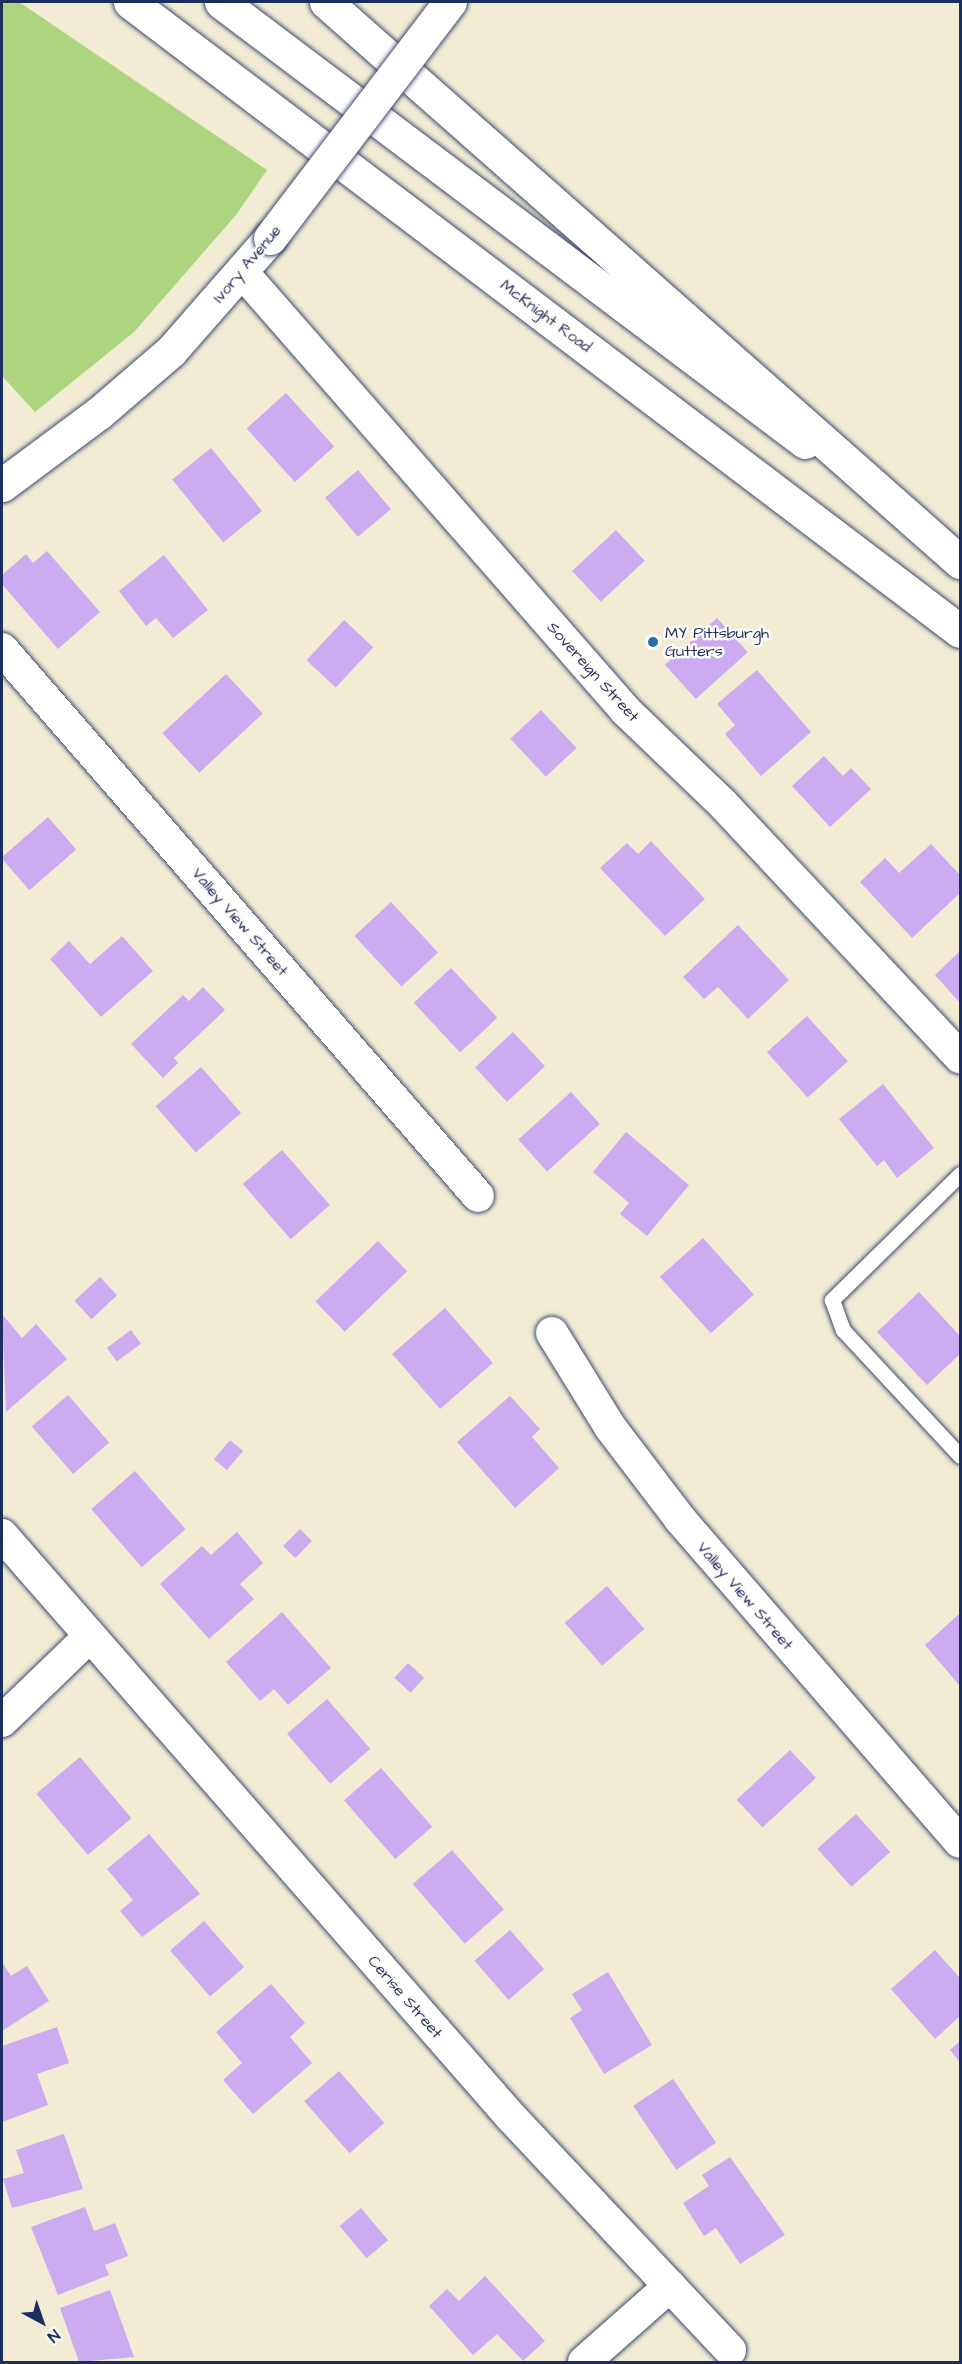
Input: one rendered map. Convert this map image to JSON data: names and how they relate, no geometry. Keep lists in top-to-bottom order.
{
  "streets": {
    "main road": ["Ivory Avenue", "McKnight Road"],
    "street": ["Sovereign Street", "Valley View Street", "Cerise Street"]
  },
  "crossings": [
    ["Ivory Avenue", "Sovereign Street"]
  ],
  "places": ["MY Pittsburgh Gutters"],
  "north": "bottom right"
}
